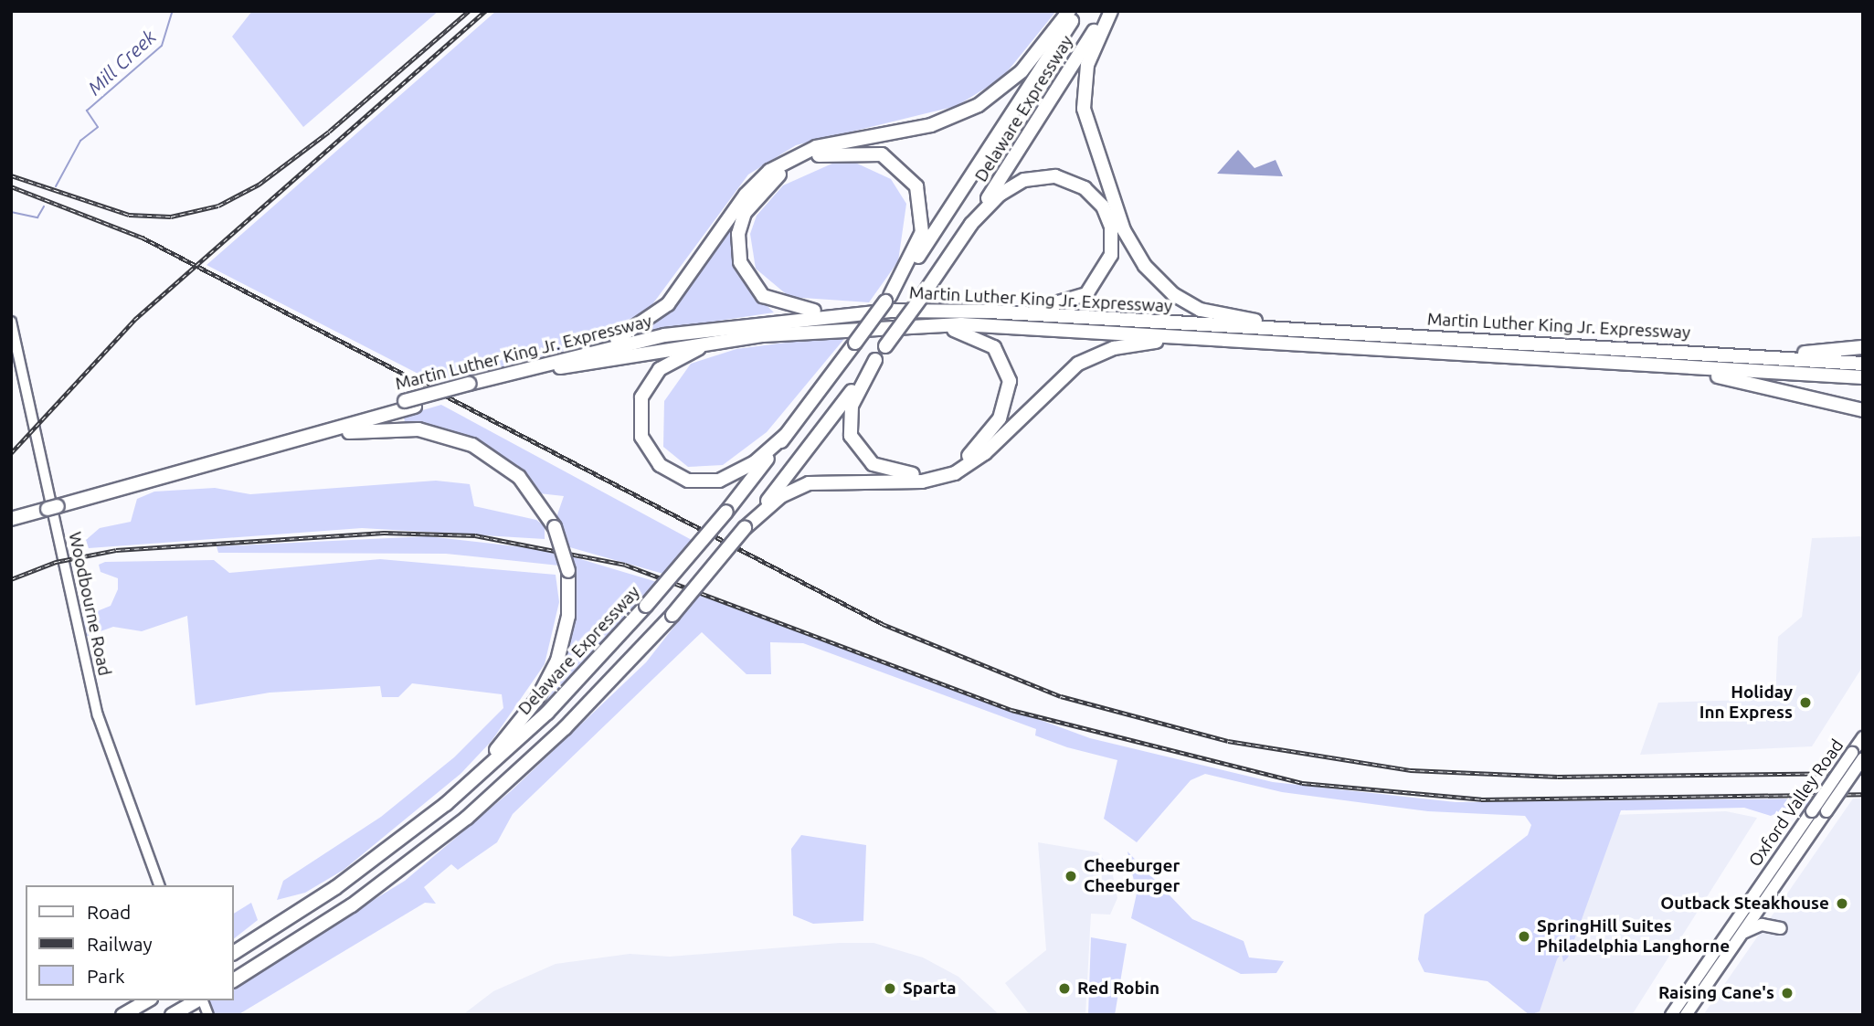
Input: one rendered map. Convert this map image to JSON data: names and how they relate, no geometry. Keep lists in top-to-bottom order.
{
  "streets": {
    "highway": ["Delaware Expressway", "Martin Luther King Jr. Expressway"],
    "main road": ["Woodbourne Road", "Oxford Valley Road"]
  },
  "water": ["Mill Creek"],
  "places": [
    "Holiday Inn Express",
    "Cheeburger Cheeburger",
    "Outback Steakhouse",
    "SpringHill Suites Philadelphia Langhorne",
    "Sparta",
    "Red Robin",
    "Raising Cane's"
  ],
  "legend": ["Road", "Railway", "Park"]
}
